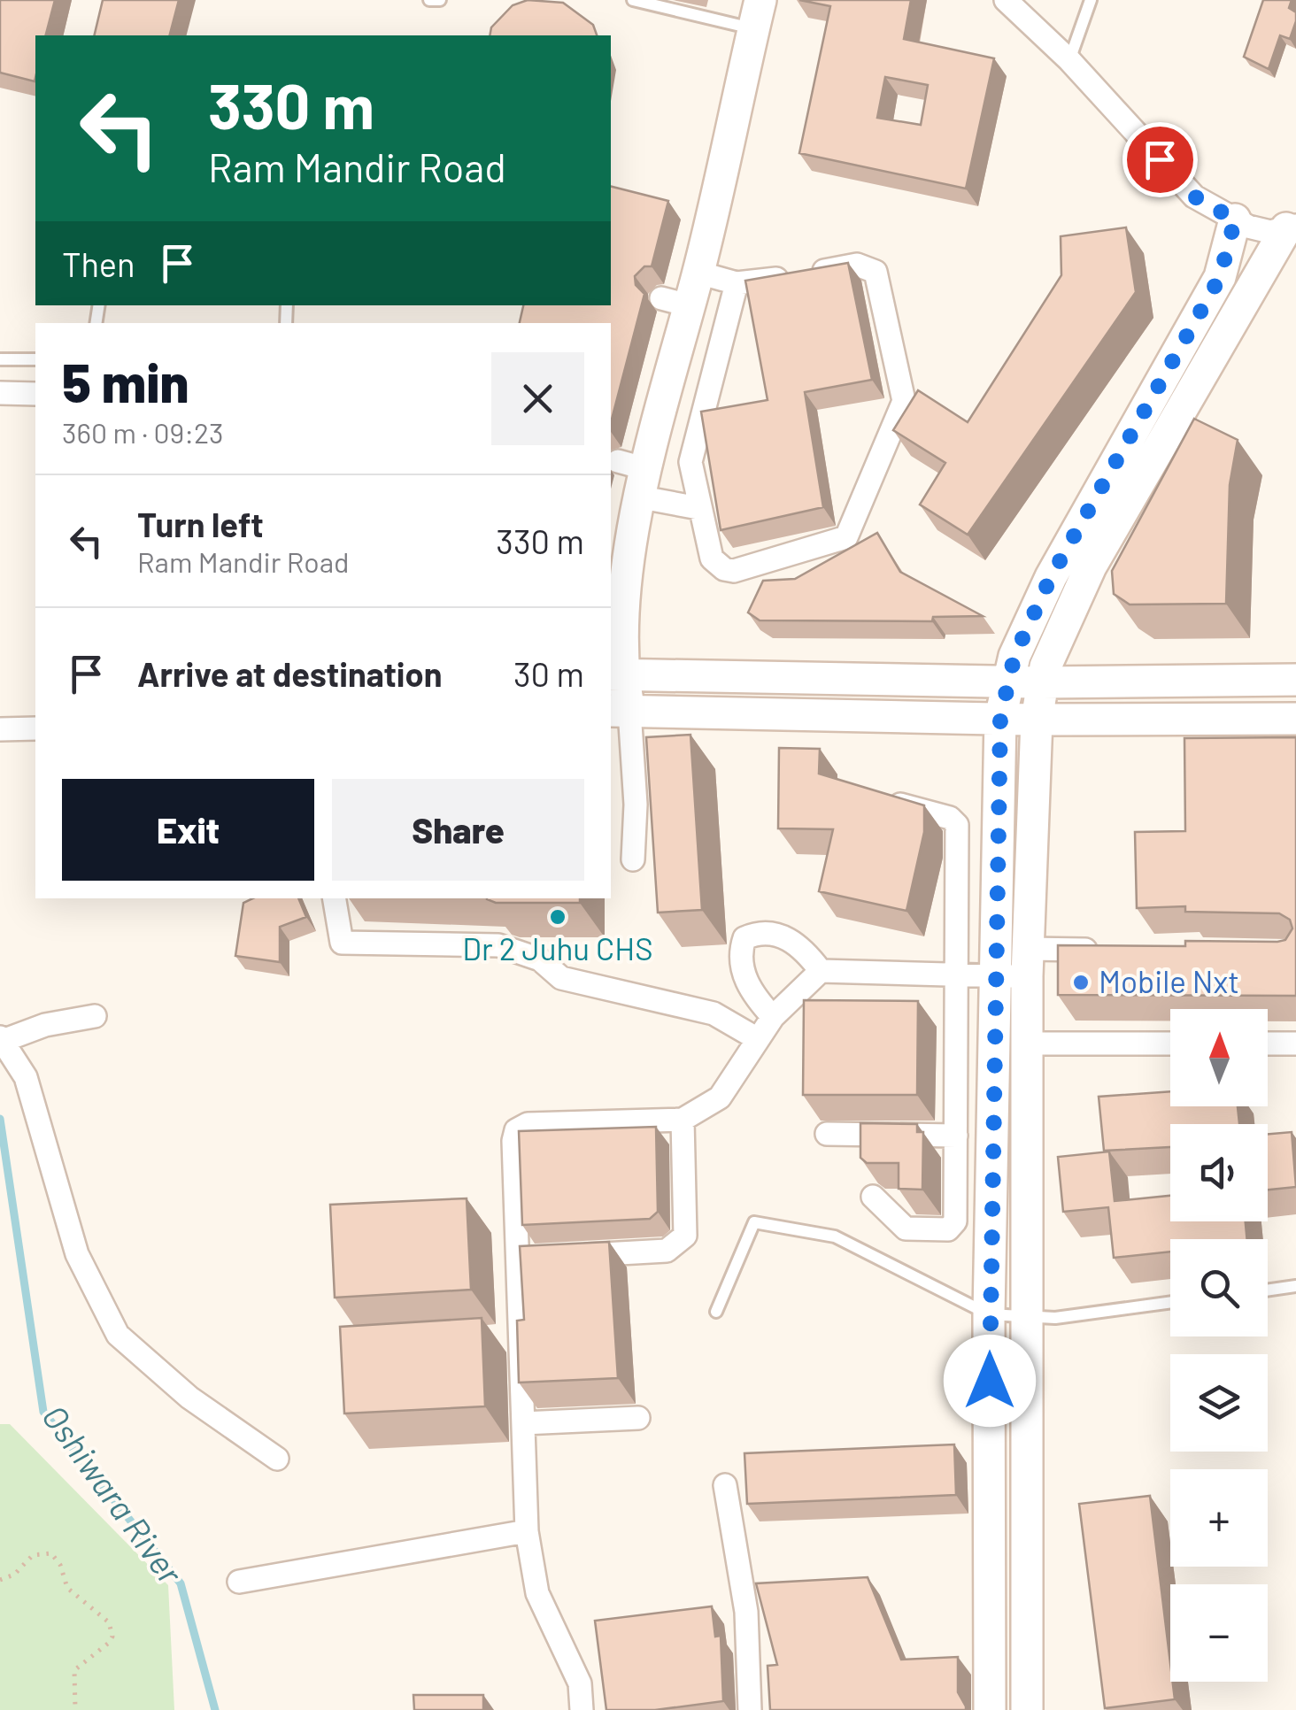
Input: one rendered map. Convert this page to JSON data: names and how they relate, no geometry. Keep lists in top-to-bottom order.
{
  "water": ["Oshiwara River"],
  "places": ["Dr 2 Juhu CHS", "Mobile Nxt"],
  "north": "top",
  "page": {
    "turn": ["330 m", "Ram Mandir Road"],
    "then": "Then",
    "heading": ["5 min", "360 m · 09:23"],
    "list": [
      {
        "name": "Turn left",
        "note": "Ram Mandir Road",
        "value": "330 m"
      },
      {
        "name": "Arrive at destination",
        "value": "30 m"
      }
    ],
    "buttons": ["Exit", "Share"],
    "map_buttons": ["+", "−"]
  }
}
